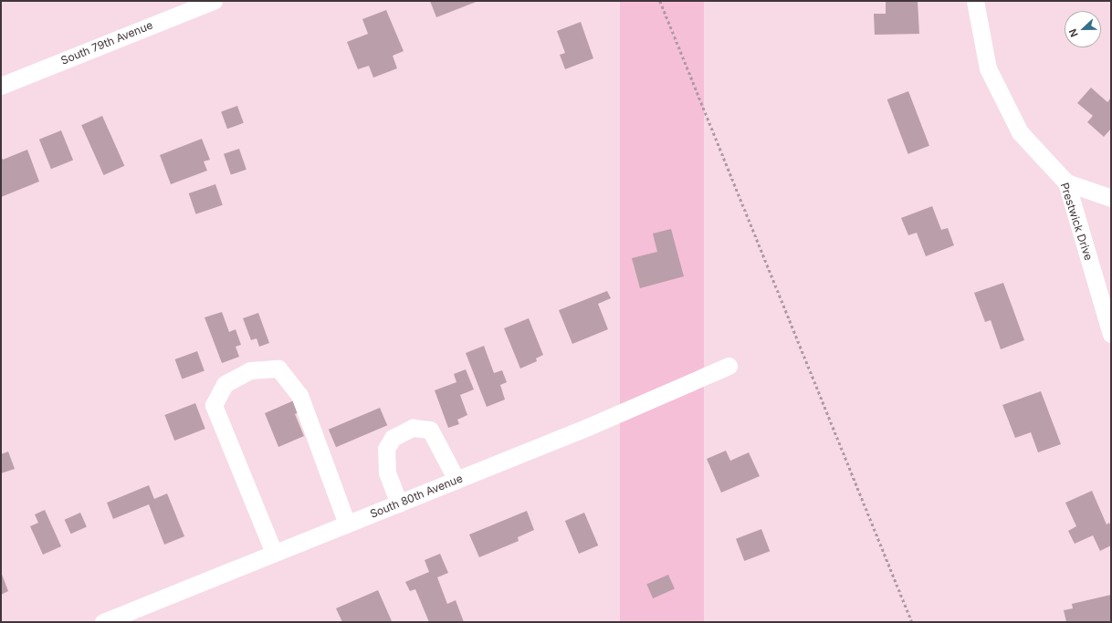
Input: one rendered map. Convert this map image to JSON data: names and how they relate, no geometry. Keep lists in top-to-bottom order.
{
  "streets": {
    "street": ["South 79th Avenue", "Prestwick Drive", "South 80th Avenue"]
  },
  "north": "left"
}
